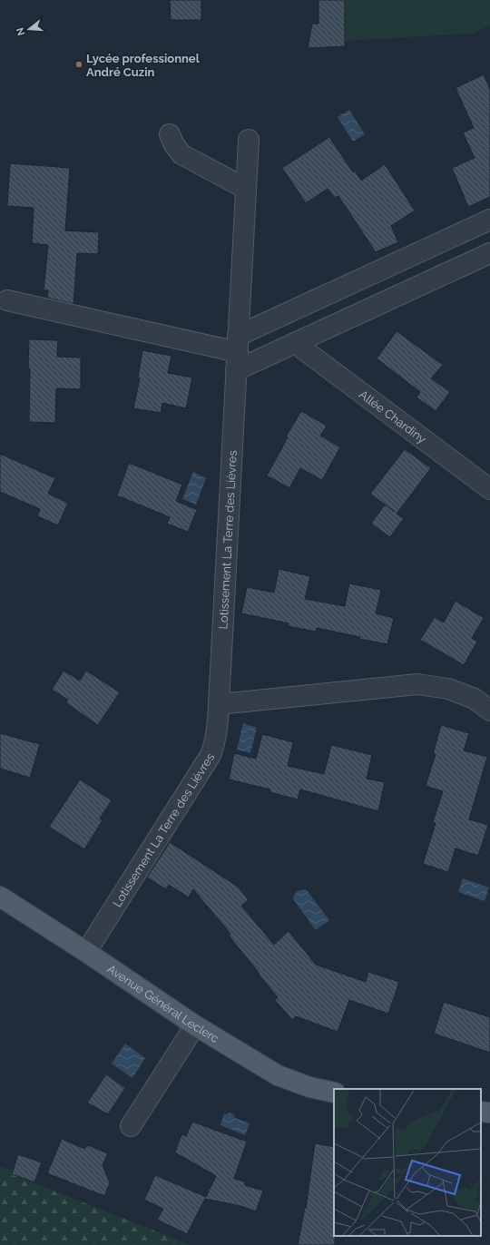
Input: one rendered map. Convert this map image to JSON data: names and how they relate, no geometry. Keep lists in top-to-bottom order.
{
  "streets": {
    "main road": ["Avenue Général Leclerc"],
    "street": ["Allée Chardiny", "Lotissement La Terre des Lièvres"]
  },
  "crossings": [
    ["Lotissement La Terre des Lièvres", "Avenue Général Leclerc"]
  ],
  "places": ["Lycée professionnel André Cuzin"],
  "north": "left"
}
